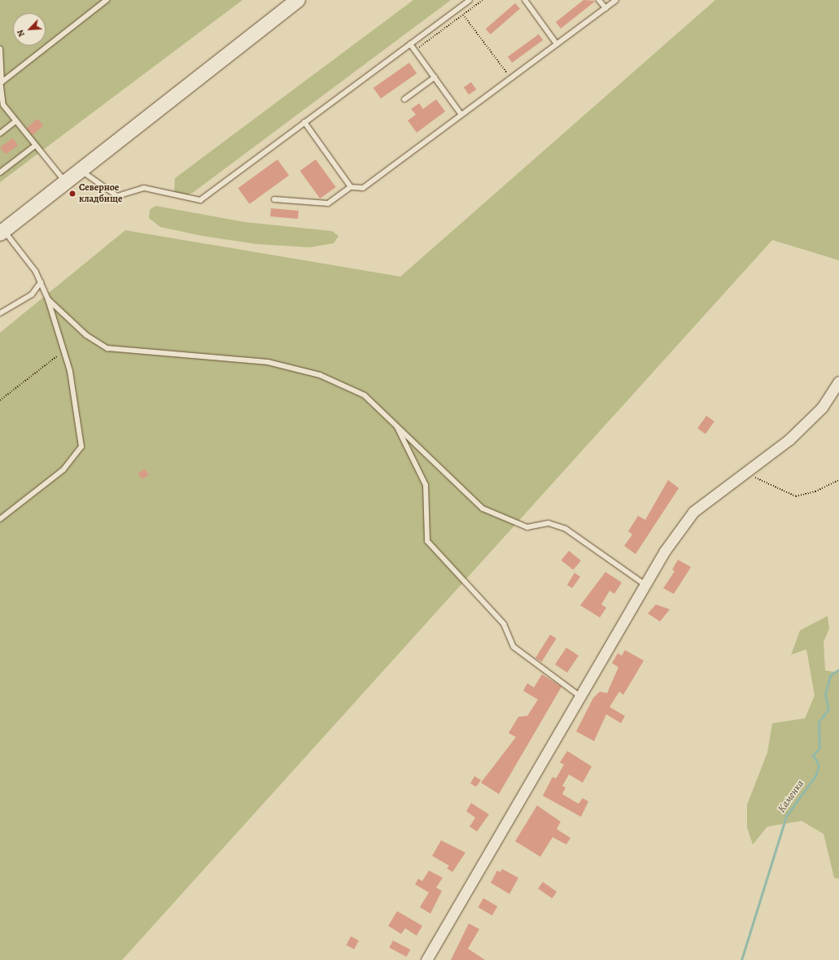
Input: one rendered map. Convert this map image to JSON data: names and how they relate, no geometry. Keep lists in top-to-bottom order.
{
  "water": ["Каменка"],
  "places": ["Северное кладбище"],
  "north": "bottom left"
}
